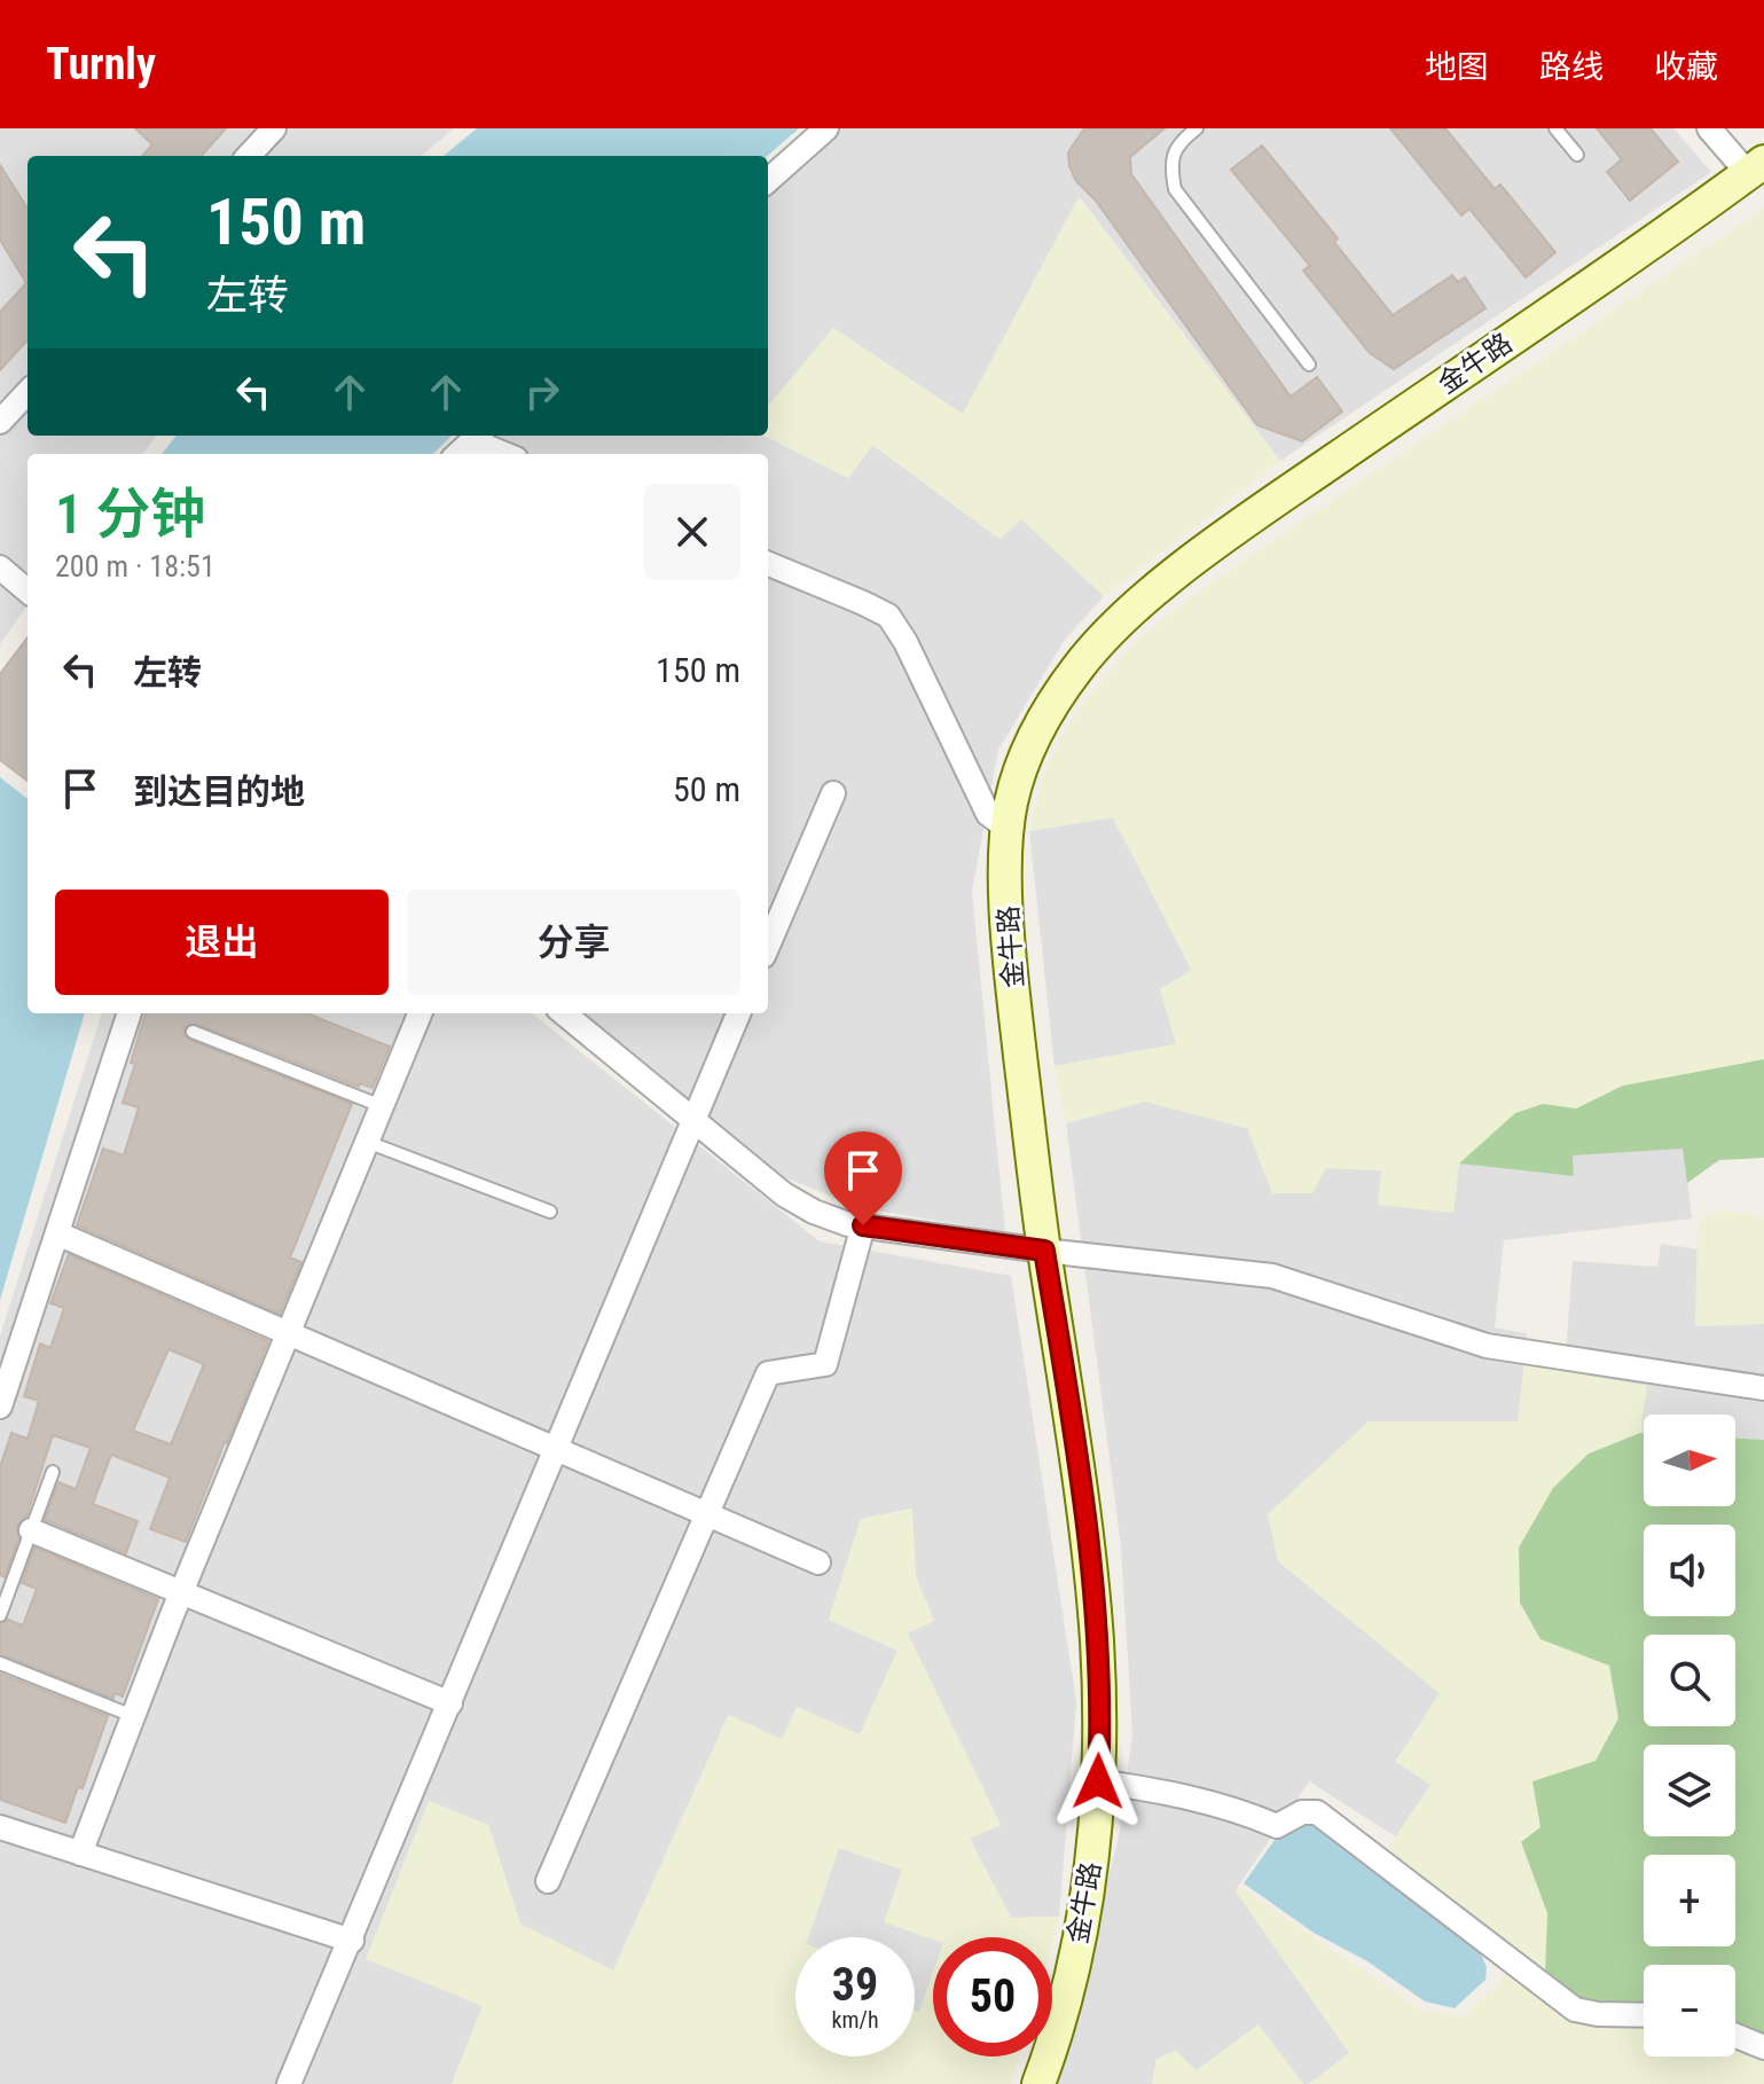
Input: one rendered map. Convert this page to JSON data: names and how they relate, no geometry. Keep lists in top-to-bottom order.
{
  "streets": {
    "main road": ["金牛路"]
  },
  "north": "right",
  "page": {
    "header": "Turnly",
    "nav": ["地图", "路线", "收藏"],
    "turn": ["150 m", "左转"],
    "heading": ["1 分钟", "200 m · 18:51"],
    "list": [
      {
        "name": "左转",
        "value": "150 m"
      },
      {
        "name": "到达目的地",
        "value": "50 m"
      }
    ],
    "buttons": ["退出", "分享"],
    "map_buttons": ["+", "−"],
    "speed": "39 km/h",
    "limit": "50"
  }
}
